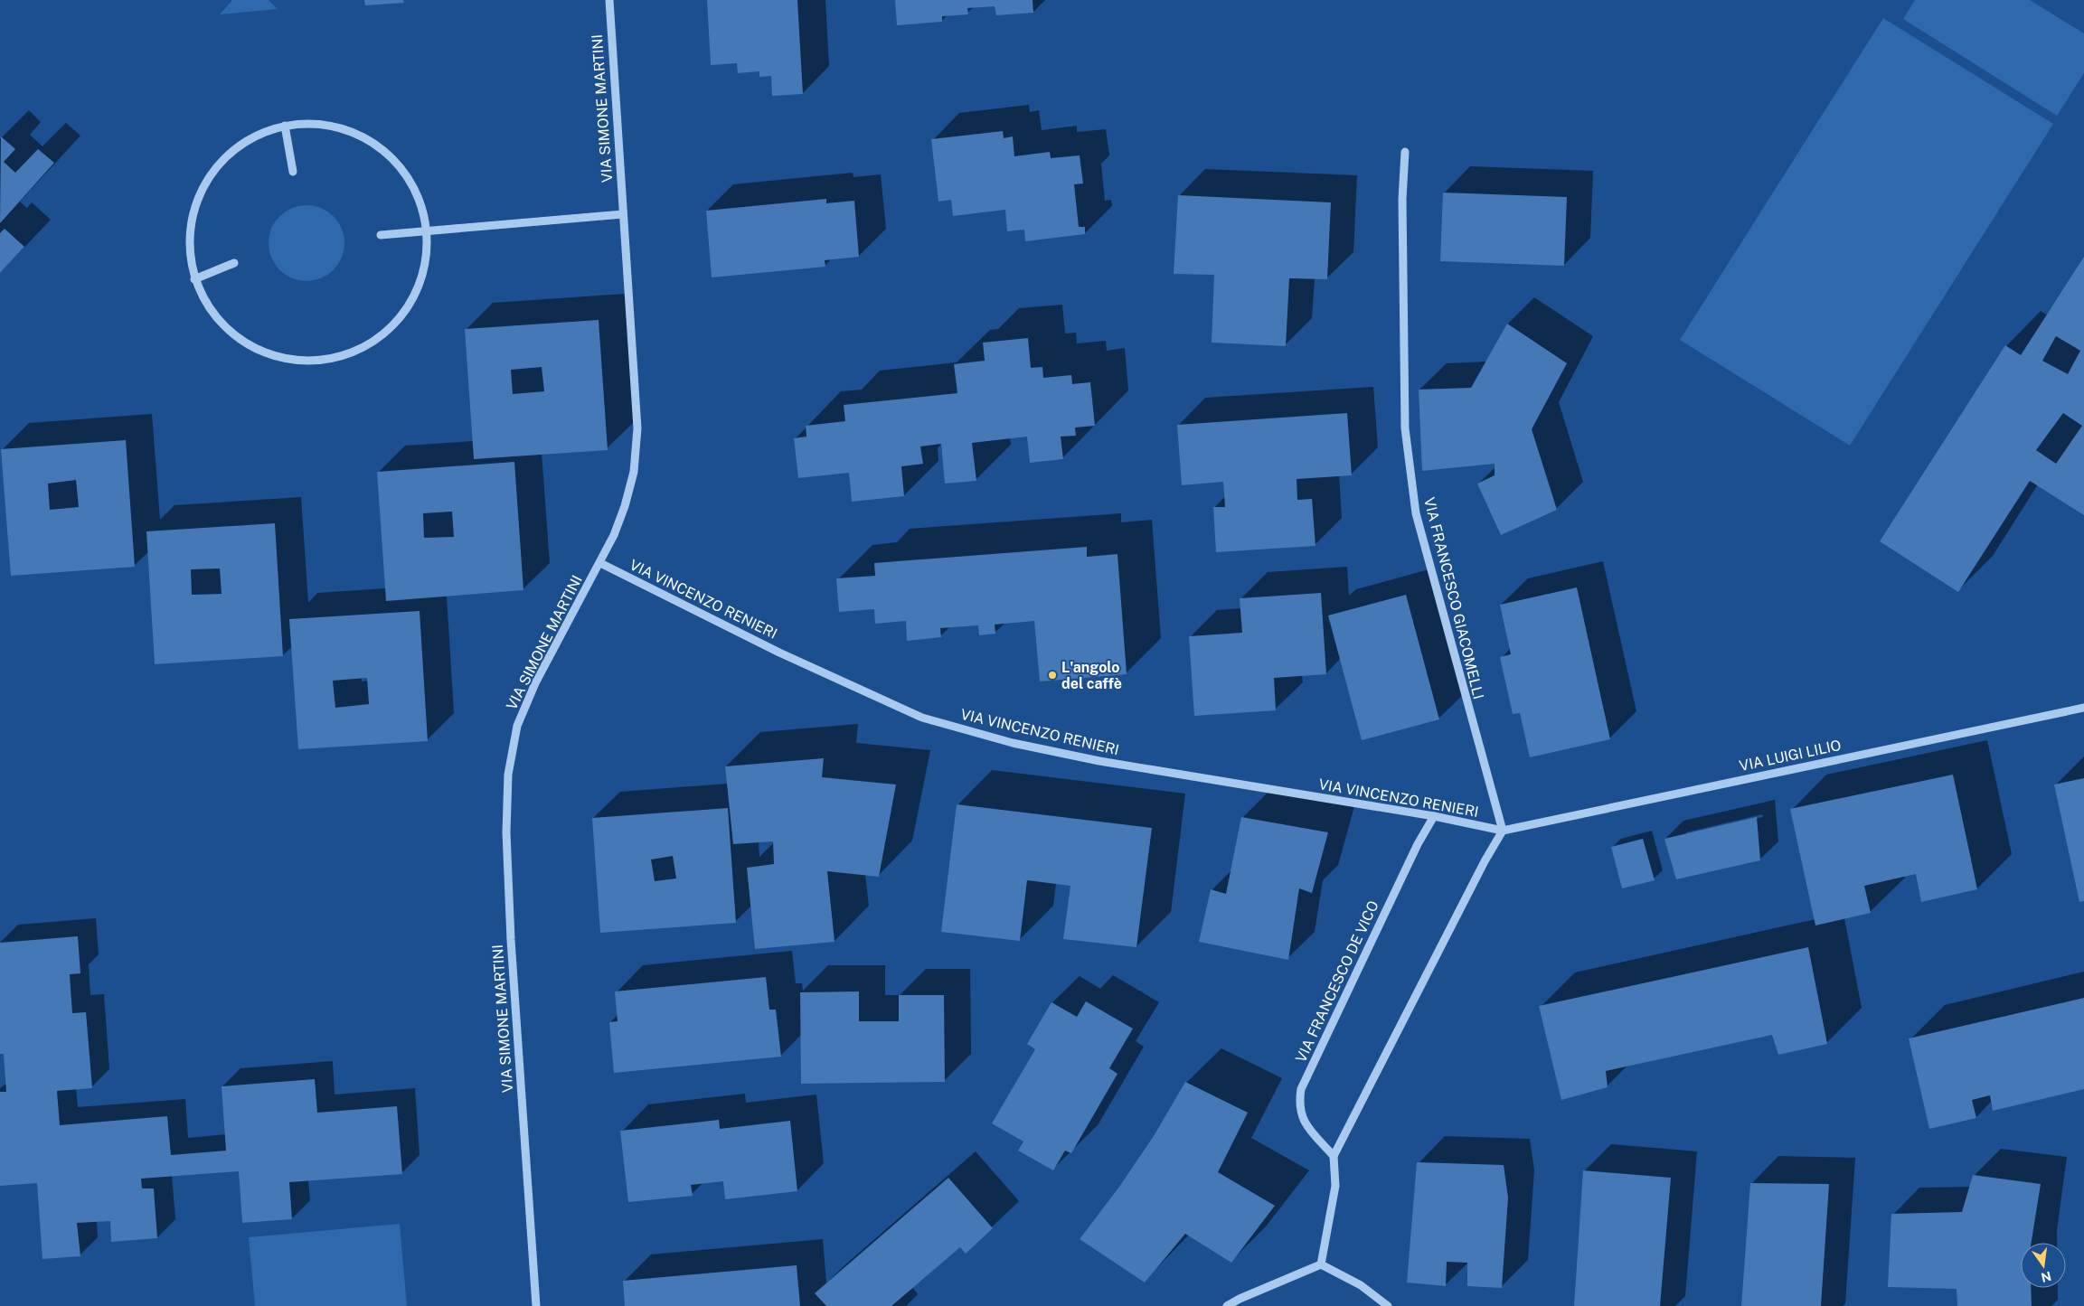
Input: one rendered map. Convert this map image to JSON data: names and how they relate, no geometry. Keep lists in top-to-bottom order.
{
  "streets": {
    "street": [
      "VIA SIMONE MARTINI",
      "VIA FRANCESCO GIACOMELLI",
      "VIA VINCENZO RENIERI",
      "VIA LUIGI LILIO",
      "VIA FRANCESCO DE VICO"
    ]
  },
  "crossings": [
    ["VIA SIMONE MARTINI", "VIA VINCENZO RENIERI"],
    ["VIA FRANCESCO GIACOMELLI", "VIA VINCENZO RENIERI"],
    ["VIA FRANCESCO GIACOMELLI", "VIA LUIGI LILIO"],
    ["VIA VINCENZO RENIERI", "VIA LUIGI LILIO"],
    ["VIA VINCENZO RENIERI", "VIA FRANCESCO DE VICO"]
  ],
  "places": ["L'angolo del caffè"],
  "north": "bottom"
}
